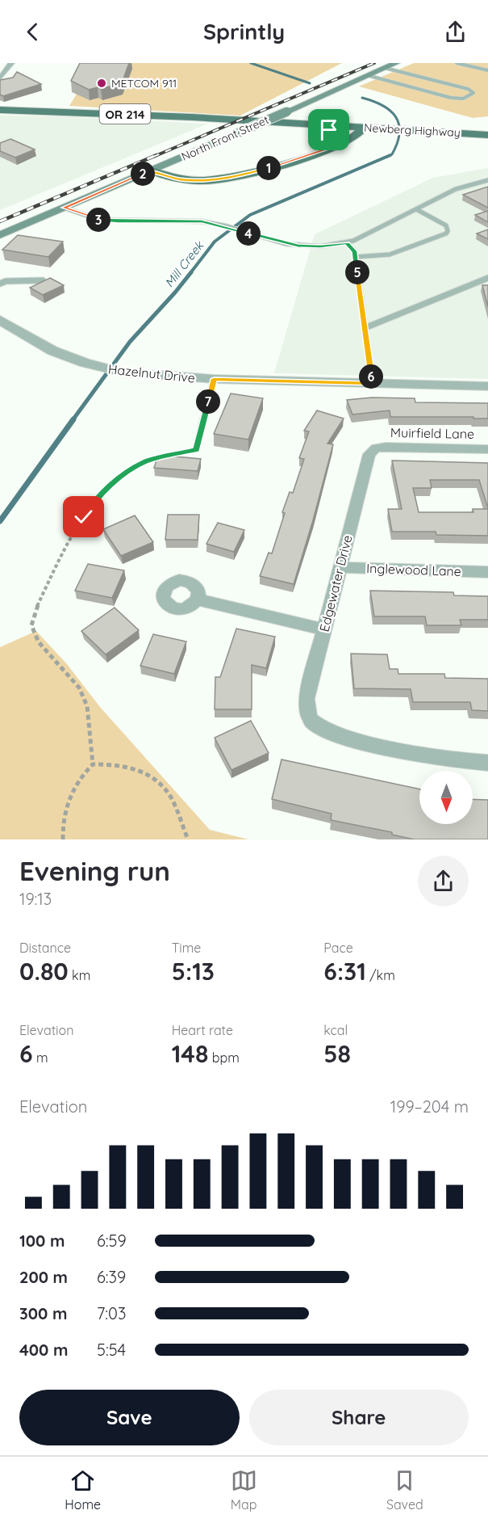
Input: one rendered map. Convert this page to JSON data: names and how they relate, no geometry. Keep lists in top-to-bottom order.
{
  "streets": {
    "main road": ["OR 214", "Newberg Highway", "North Front Street"],
    "street": [
      "Hazelnut Drive",
      "Muirfield Lane",
      "Inglewood Lane",
      "Edgewater Drive"
    ]
  },
  "crossings": [
    ["Muirfield Lane", "Edgewater Drive"],
    ["Inglewood Lane", "Edgewater Drive"]
  ],
  "water": ["Mill Creek"],
  "places": ["METCOM 911"],
  "north": "bottom",
  "page": {
    "header": "Sprintly",
    "pins": [
      "1",
      "2",
      "3",
      "4",
      "5",
      "6",
      "7"
    ],
    "heading": ["Evening run", "19:13"],
    "stats": [
      ["Distance", "0.80 km"],
      ["Time", "5:13"],
      ["Pace", "6:31 /km"],
      ["Elevation", "6 m"],
      ["Heart rate", "148 bpm"],
      ["kcal", "58"]
    ],
    "chart": ["Elevation", "199–204 m"],
    "list": [
      {
        "name": "100 m",
        "note": "6:59"
      },
      {
        "name": "200 m",
        "note": "6:39"
      },
      {
        "name": "300 m",
        "note": "7:03"
      },
      {
        "name": "400 m",
        "note": "5:54"
      }
    ],
    "buttons": ["Save", "Share"],
    "tabs": ["Home", "Map", "Saved"]
  }
}
